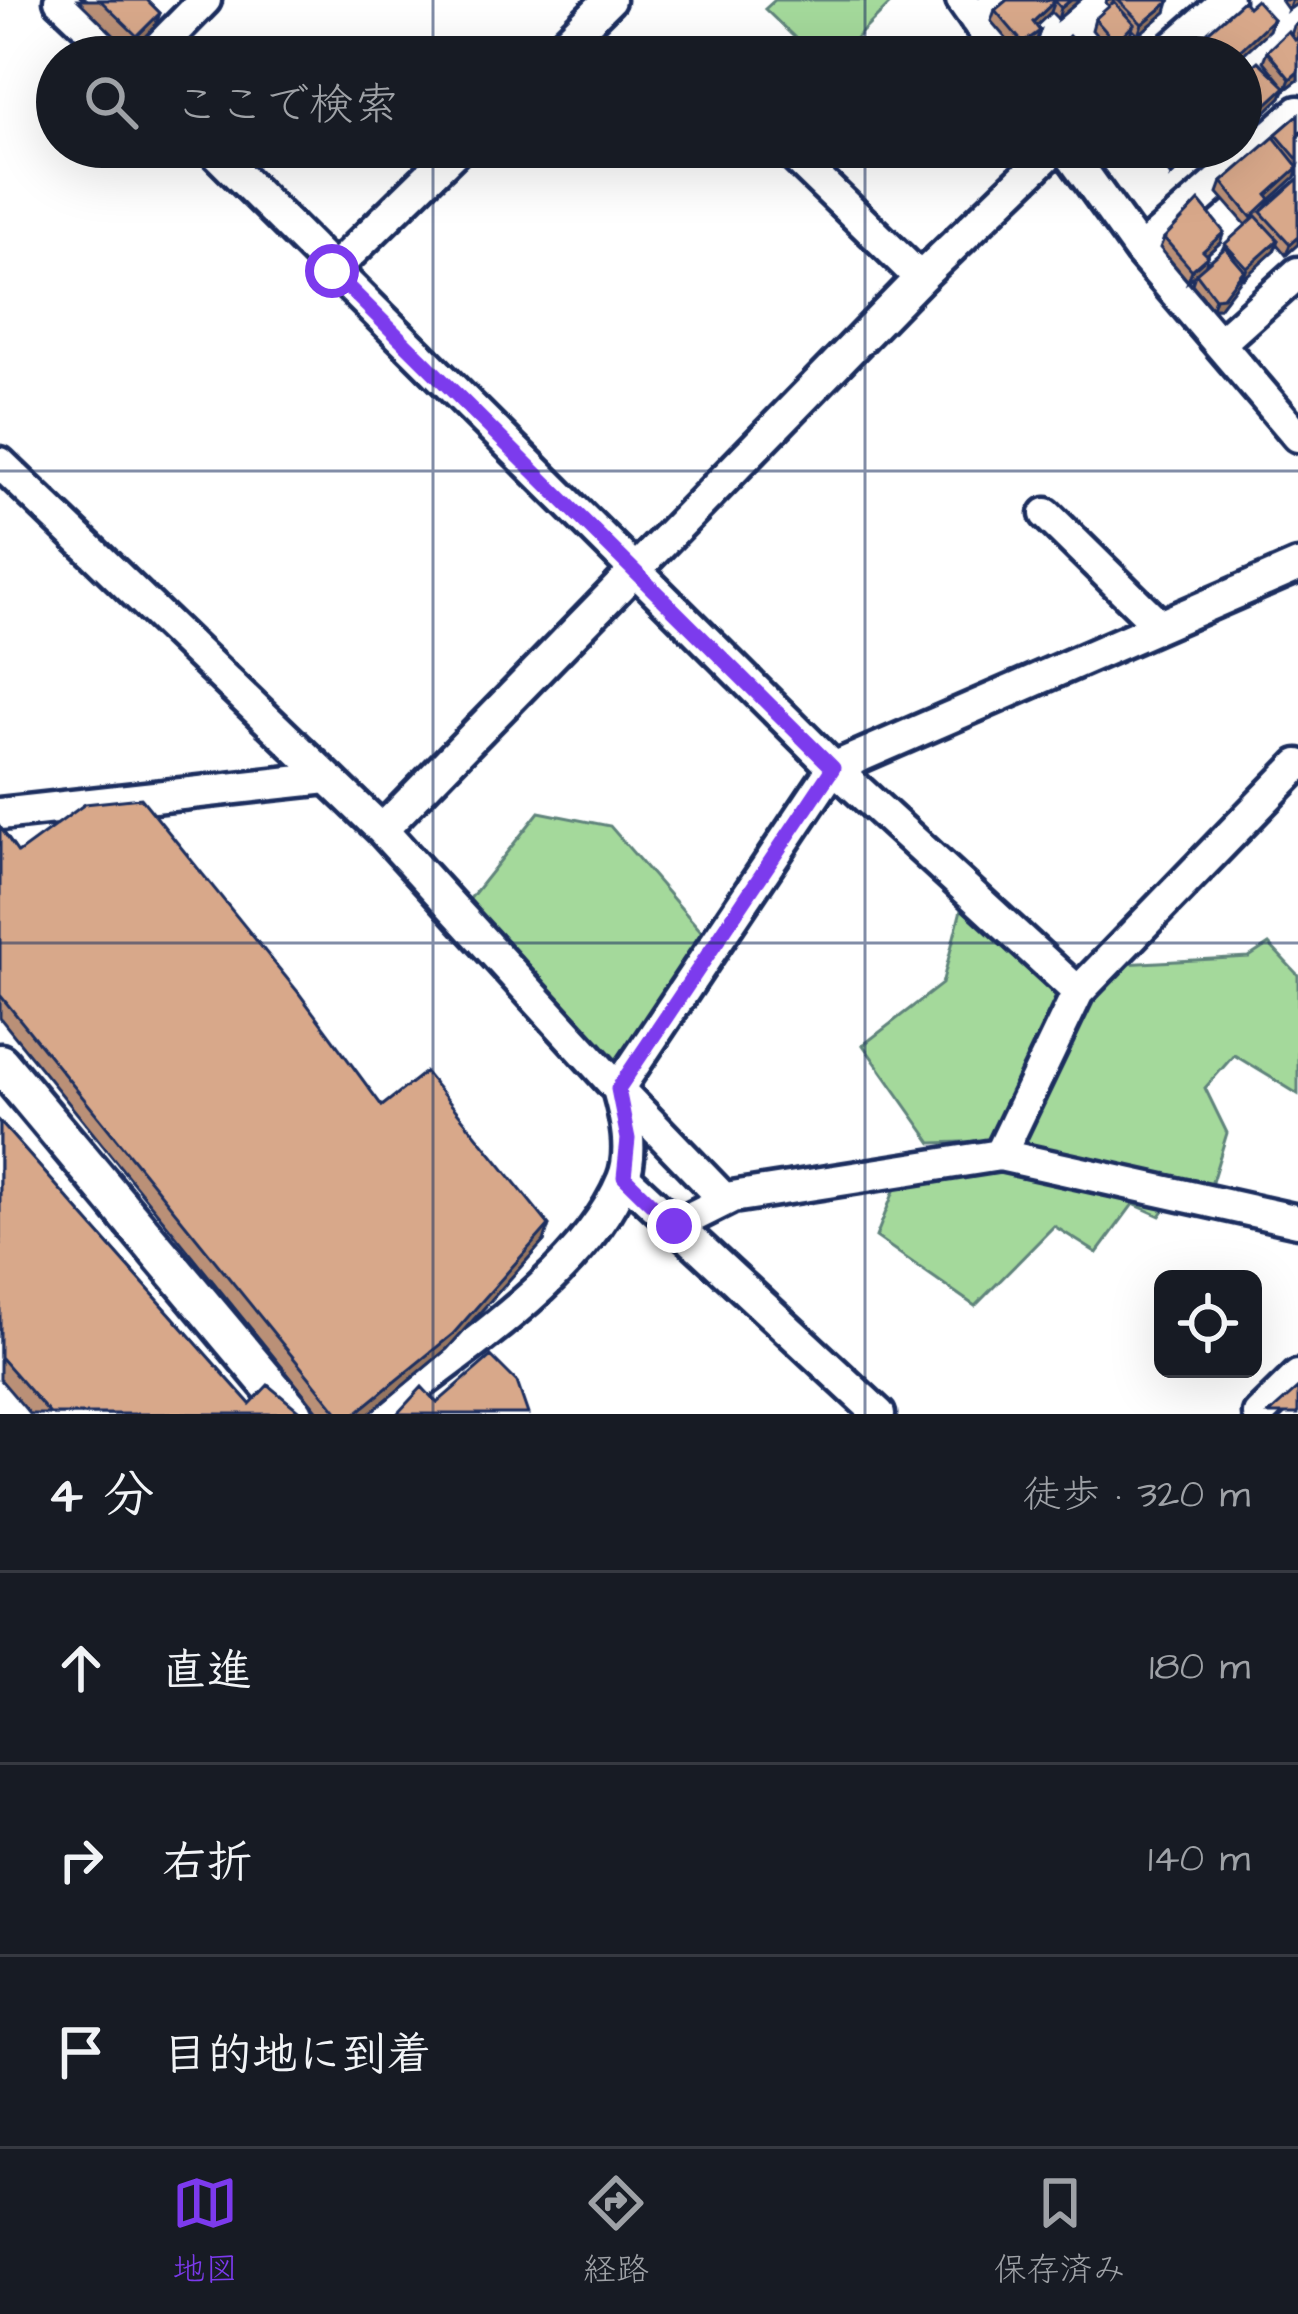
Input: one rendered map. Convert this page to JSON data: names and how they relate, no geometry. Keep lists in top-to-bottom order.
{
  "page": {
    "search": "ここで検索",
    "heading": ["4 分", "徒歩 · 320 m"],
    "list": [
      ["直進", "180 m"],
      ["右折", "140 m"],
      "目的地に到着"
    ],
    "nav": ["地図", "経路", "保存済み"]
  }
}
